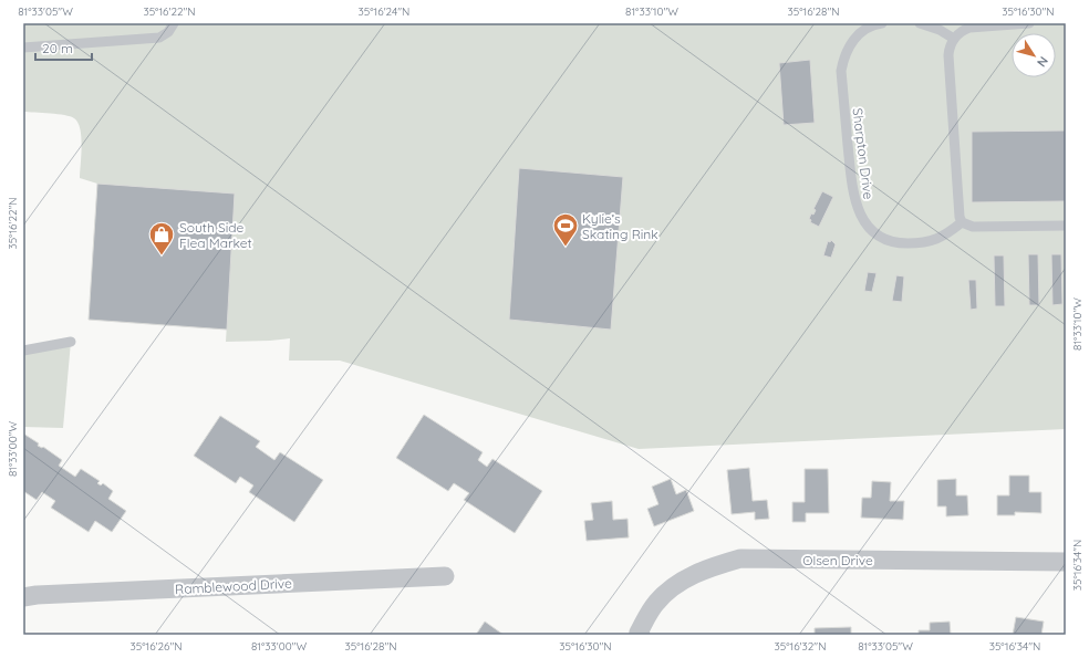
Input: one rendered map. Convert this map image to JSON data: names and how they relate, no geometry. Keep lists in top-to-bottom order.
{
  "streets": {
    "street": ["Olsen Drive", "Ramblewood Drive"],
    "lane": ["Sharpton Drive"]
  },
  "places": {
    "sports": ["Kylie’s Skating Rink"],
    "shop": ["South Side Flea Market"]
  },
  "scale_bar": "20 m",
  "north": "bottom right",
  "coordinates": [
    "81°33'05\"W",
    "35°16'22\"N",
    "35°16'24\"N",
    "81°33'10\"W",
    "35°16'28\"N",
    "35°16'30\"N",
    "81°33'00\"W",
    "35°16'34\"N",
    "35°16'26\"N",
    "35°16'32\"N"
  ]
}
